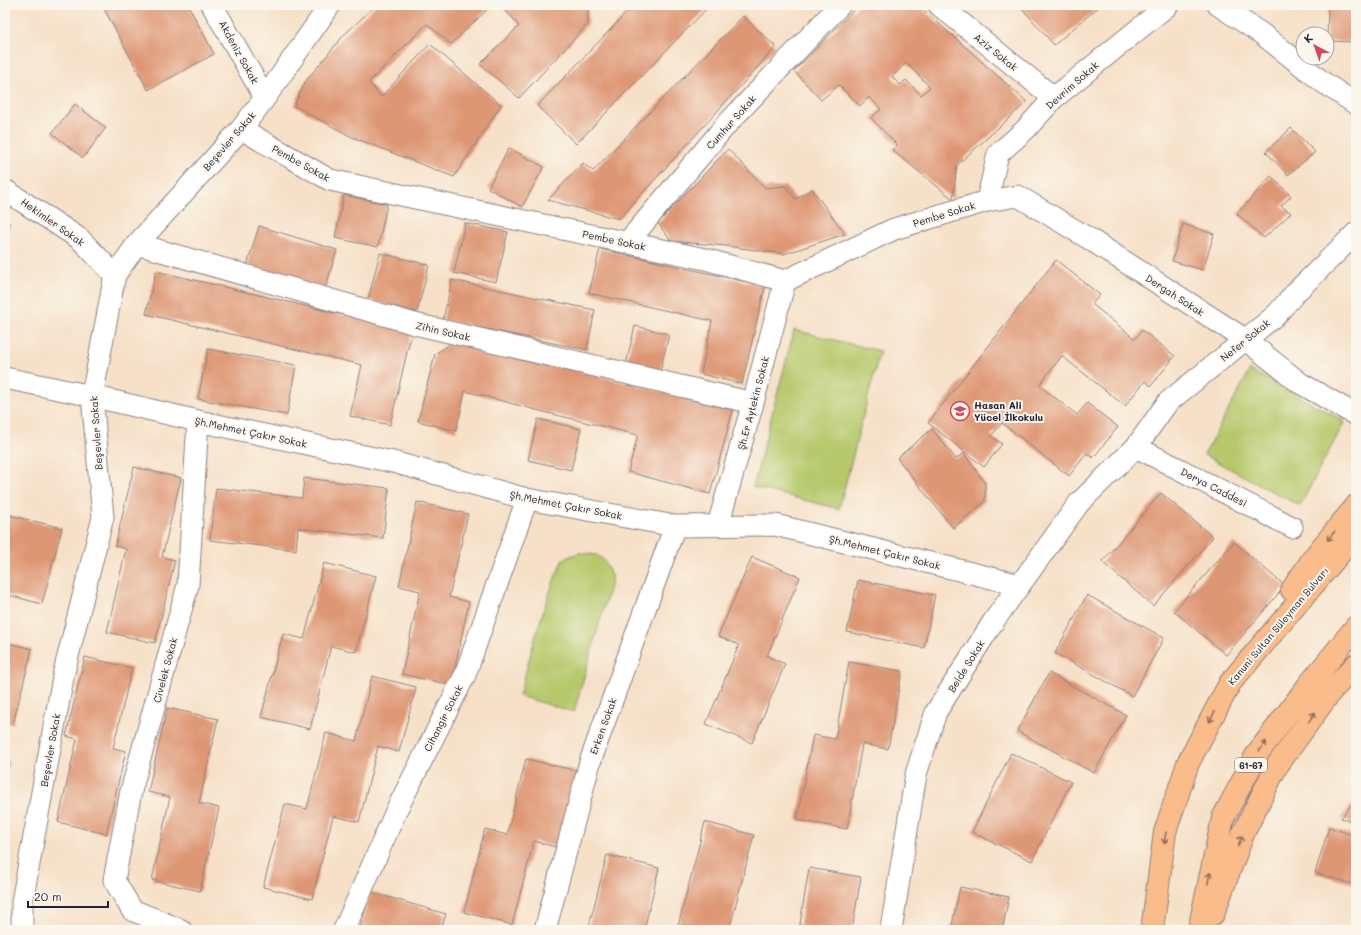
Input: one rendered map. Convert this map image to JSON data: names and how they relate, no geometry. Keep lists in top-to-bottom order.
{
  "streets": {
    "main road": ["Kanuni Sultan Süleyman Bulvarı", "61-67"],
    "street": [
      "Akdeniz Sokak",
      "Aziz Sokak",
      "Devrim Sokak",
      "Cumhur Sokak",
      "Beşevler Sokak",
      "Pembe Sokak",
      "Hekimler Sokak",
      "Dergah Sokak",
      "Zihin Sokak",
      "Nefer Sokak",
      "Şh.Er Aytekin Sokak",
      "Şh.Mehmet Çakır Sokak",
      "Derya Caddesi",
      "Belde Sokak",
      "Civelek Sokak",
      "Cihangir Sokak",
      "Erken Sokak"
    ]
  },
  "crossings": [
    ["Akdeniz Sokak", "Beşevler Sokak"],
    ["Aziz Sokak", "Devrim Sokak"],
    ["Devrim Sokak", "Pembe Sokak"],
    ["Devrim Sokak", "Dergah Sokak"],
    ["Cumhur Sokak", "Pembe Sokak"],
    ["Beşevler Sokak", "Pembe Sokak"],
    ["Beşevler Sokak", "Hekimler Sokak"],
    ["Beşevler Sokak", "Zihin Sokak"],
    ["Beşevler Sokak", "Şh.Mehmet Çakır Sokak"],
    ["Pembe Sokak", "Dergah Sokak"],
    ["Pembe Sokak", "Şh.Er Aytekin Sokak"],
    ["Dergah Sokak", "Nefer Sokak"],
    ["Zihin Sokak", "Şh.Er Aytekin Sokak"],
    ["Nefer Sokak", "Derya Caddesi"],
    ["Nefer Sokak", "Belde Sokak"],
    ["Şh.Er Aytekin Sokak", "Şh.Mehmet Çakır Sokak"],
    ["Şh.Mehmet Çakır Sokak", "Belde Sokak"],
    ["Şh.Mehmet Çakır Sokak", "Civelek Sokak"],
    ["Şh.Mehmet Çakır Sokak", "Cihangir Sokak"],
    ["Şh.Mehmet Çakır Sokak", "Erken Sokak"],
    ["Derya Caddesi", "Belde Sokak"]
  ],
  "places": {
    "school or university": ["Hasan Ali Yücel İlkokulu"]
  },
  "scale_bar": "20 m",
  "north": "top left"
}
